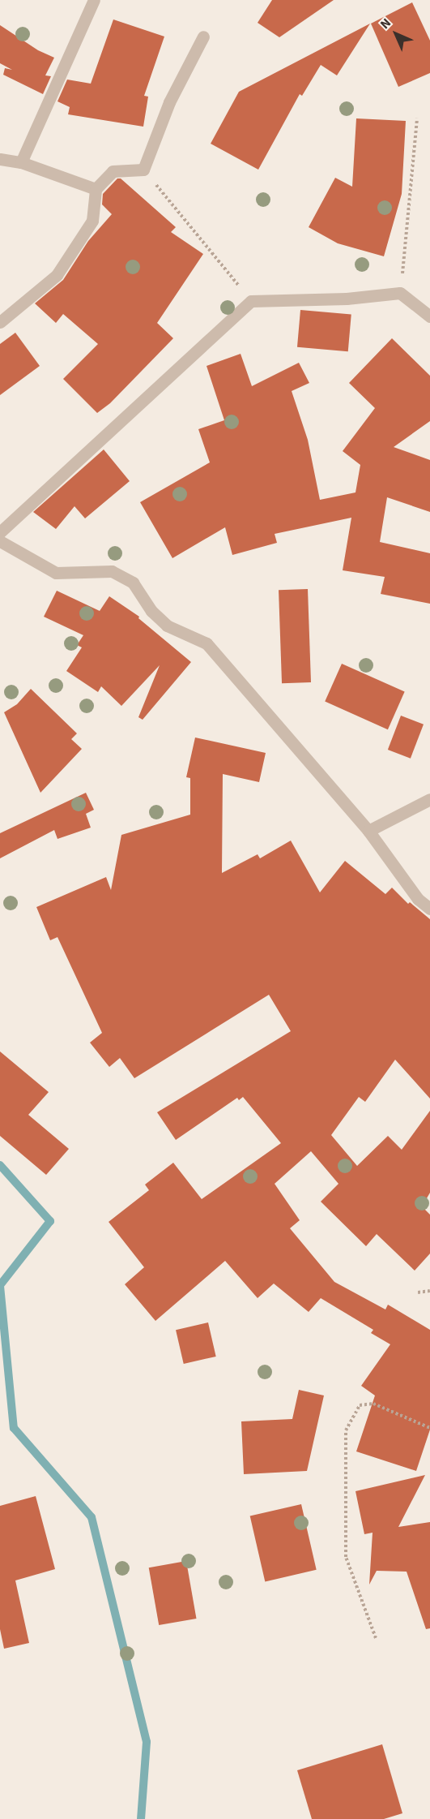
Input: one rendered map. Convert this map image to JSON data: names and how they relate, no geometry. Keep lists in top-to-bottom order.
{
  "north": "top left"
}
